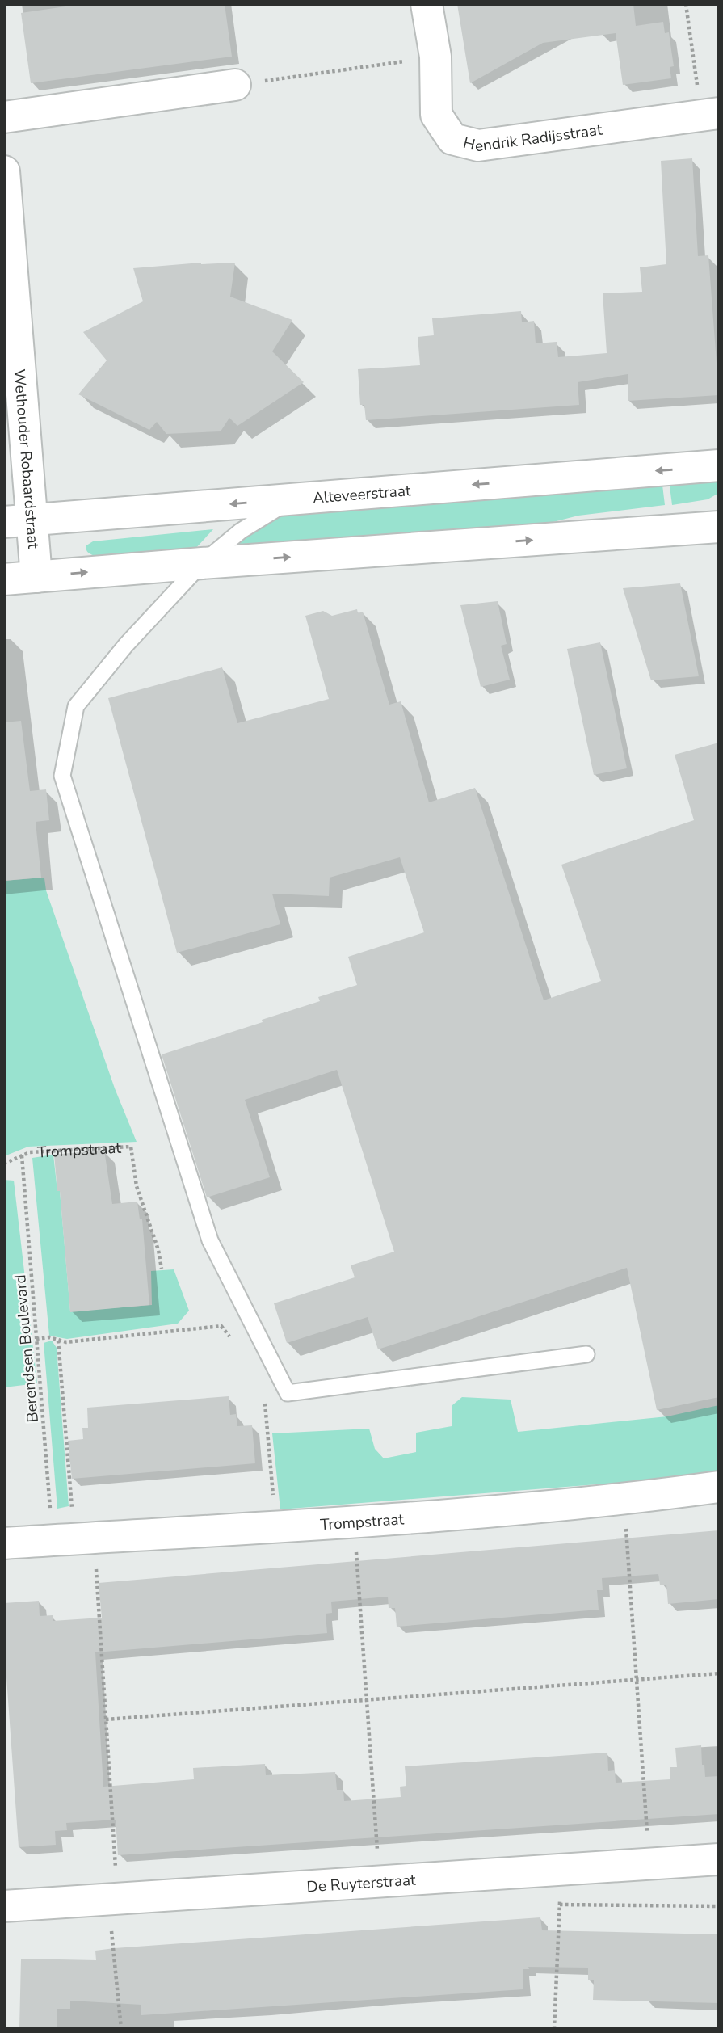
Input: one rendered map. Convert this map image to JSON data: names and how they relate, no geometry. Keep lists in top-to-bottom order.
{
  "streets": {
    "street": [
      "Hendrik Radijsstraat",
      "Wethouder Robaardstraat",
      "Alteveerstraat",
      "Trompstraat",
      "De Ruyterstraat"
    ],
    "path": ["Berendsen Boulevard"]
  },
  "crossings": [
    ["Wethouder Robaardstraat", "Alteveerstraat"],
    ["Trompstraat", "Berendsen Boulevard"]
  ]
}
